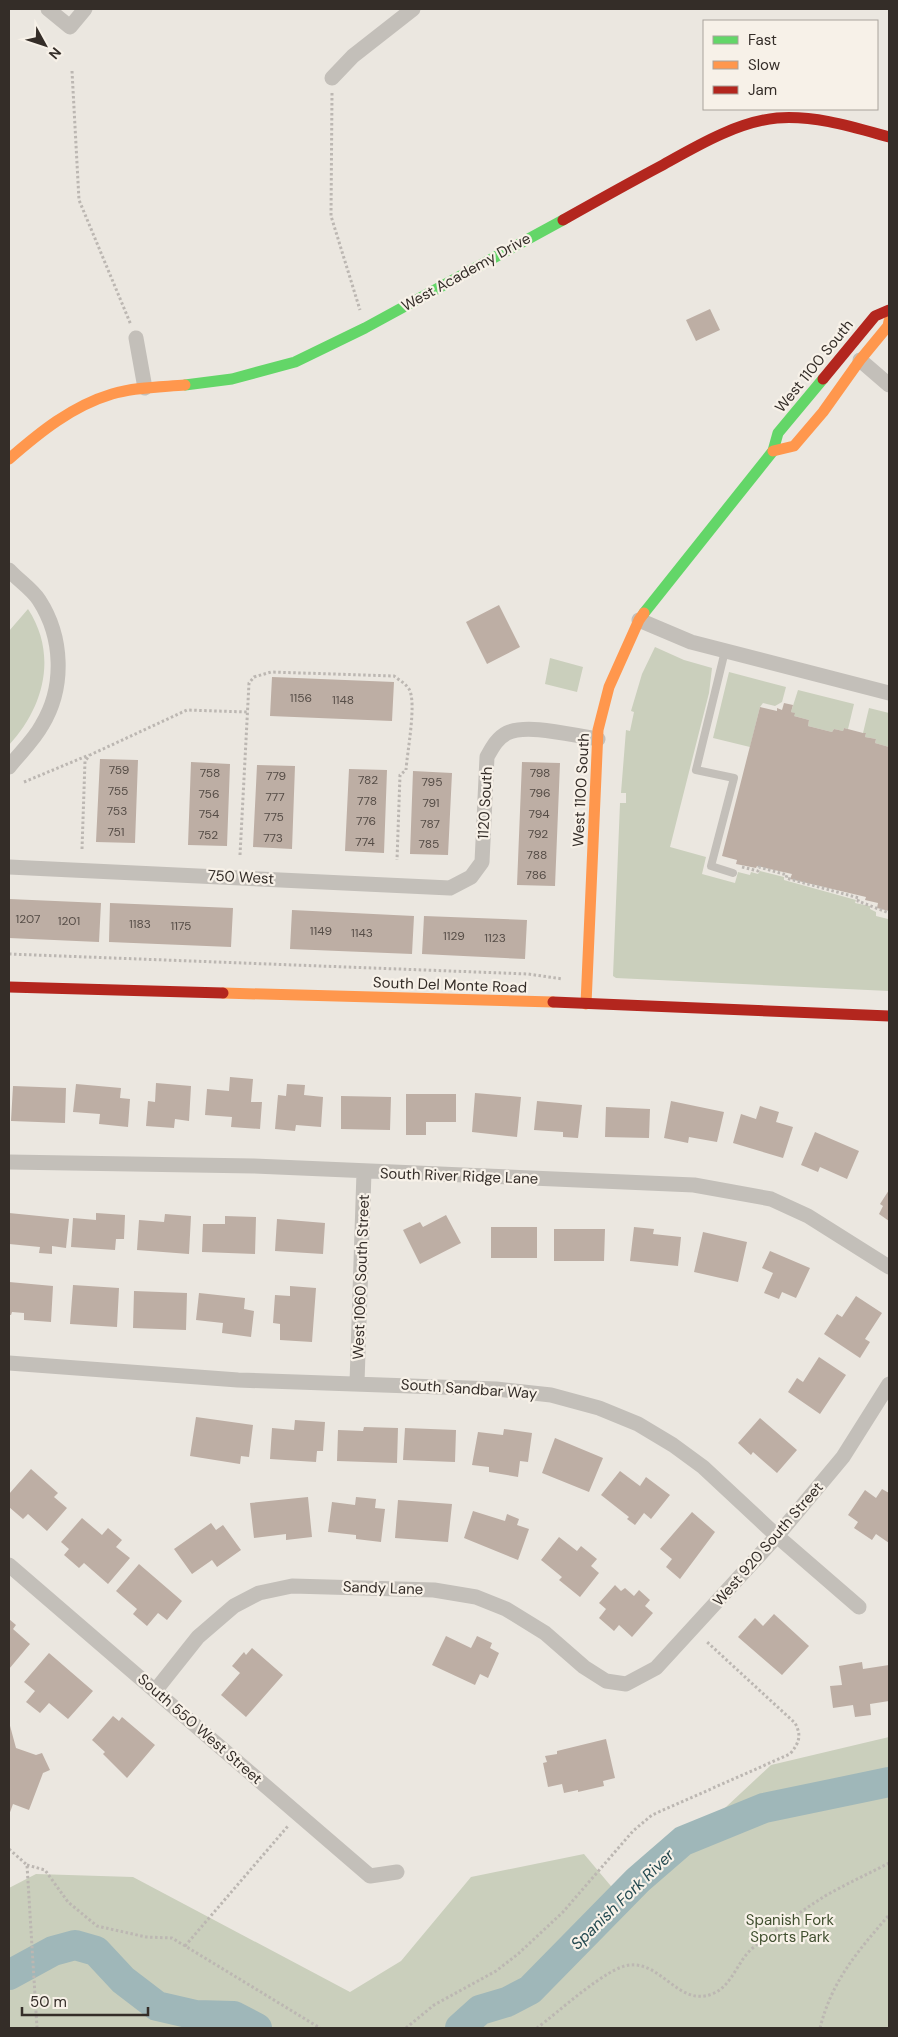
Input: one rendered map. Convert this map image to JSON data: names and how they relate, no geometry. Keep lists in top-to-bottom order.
{
  "streets": {
    "street": [
      "West Academy Drive",
      "West 1100 South",
      "1120 South",
      "750 West",
      "South Del Monte Road",
      "South River Ridge Lane",
      "West 1060 South Street",
      "South Sandbar Way",
      "West 920 South Street",
      "Sandy Lane",
      "South 550 West Street"
    ]
  },
  "crossings": [
    ["West 1100 South", "1120 South"],
    ["West 1100 South", "South Del Monte Road"],
    ["1120 South", "750 West"],
    ["South River Ridge Lane", "West 1060 South Street"],
    ["West 1060 South Street", "South Sandbar Way"],
    ["South Sandbar Way", "West 920 South Street"],
    ["West 920 South Street", "Sandy Lane"],
    ["Sandy Lane", "South 550 West Street"]
  ],
  "water": ["Spanish Fork River"],
  "parks": ["Spanish Fork Sports Park"],
  "house_numbers": [
    "1156",
    "1148",
    "759",
    "758",
    "798",
    "779",
    "782",
    "795",
    "755",
    "796",
    "756",
    "777",
    "778",
    "791",
    "753",
    "754",
    "794",
    "775",
    "776",
    "787",
    "751",
    "792",
    "752",
    "773",
    "774",
    "785",
    "788",
    "786",
    "1207",
    "1201",
    "1183",
    "1175",
    "1149",
    "1143",
    "1129",
    "1123"
  ],
  "legend": ["Fast", "Slow", "Jam"],
  "scale_bar": "50 m",
  "north": "bottom right"
}
